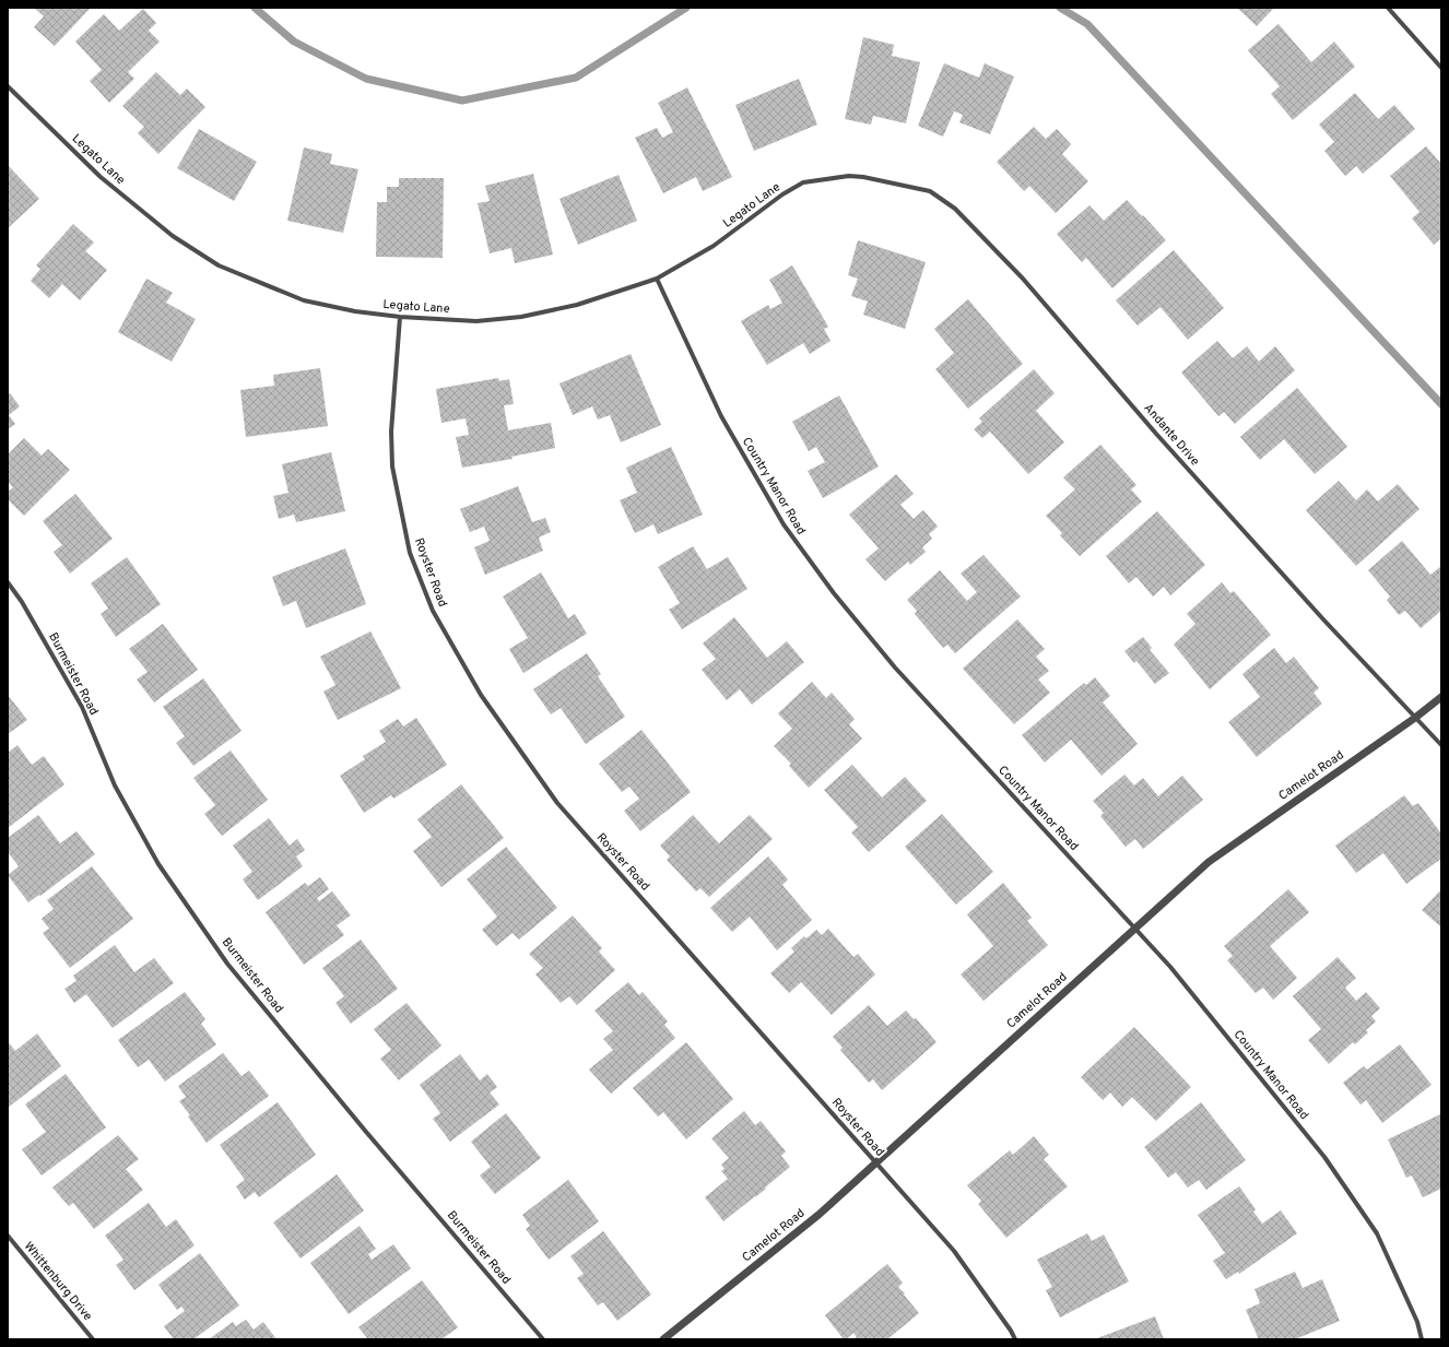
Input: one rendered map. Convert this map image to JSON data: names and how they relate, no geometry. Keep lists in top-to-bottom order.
{
  "streets": {
    "street": [
      "Legato Lane",
      "Andante Drive",
      "Country Manor Road",
      "Royster Road",
      "Burmeister Road",
      "Camelot Road",
      "Whittenburg Drive"
    ]
  },
  "crossings": [
    ["Legato Lane", "Andante Drive"],
    ["Legato Lane", "Country Manor Road"],
    ["Legato Lane", "Royster Road"],
    ["Andante Drive", "Camelot Road"],
    ["Country Manor Road", "Camelot Road"],
    ["Royster Road", "Camelot Road"]
  ]
}
